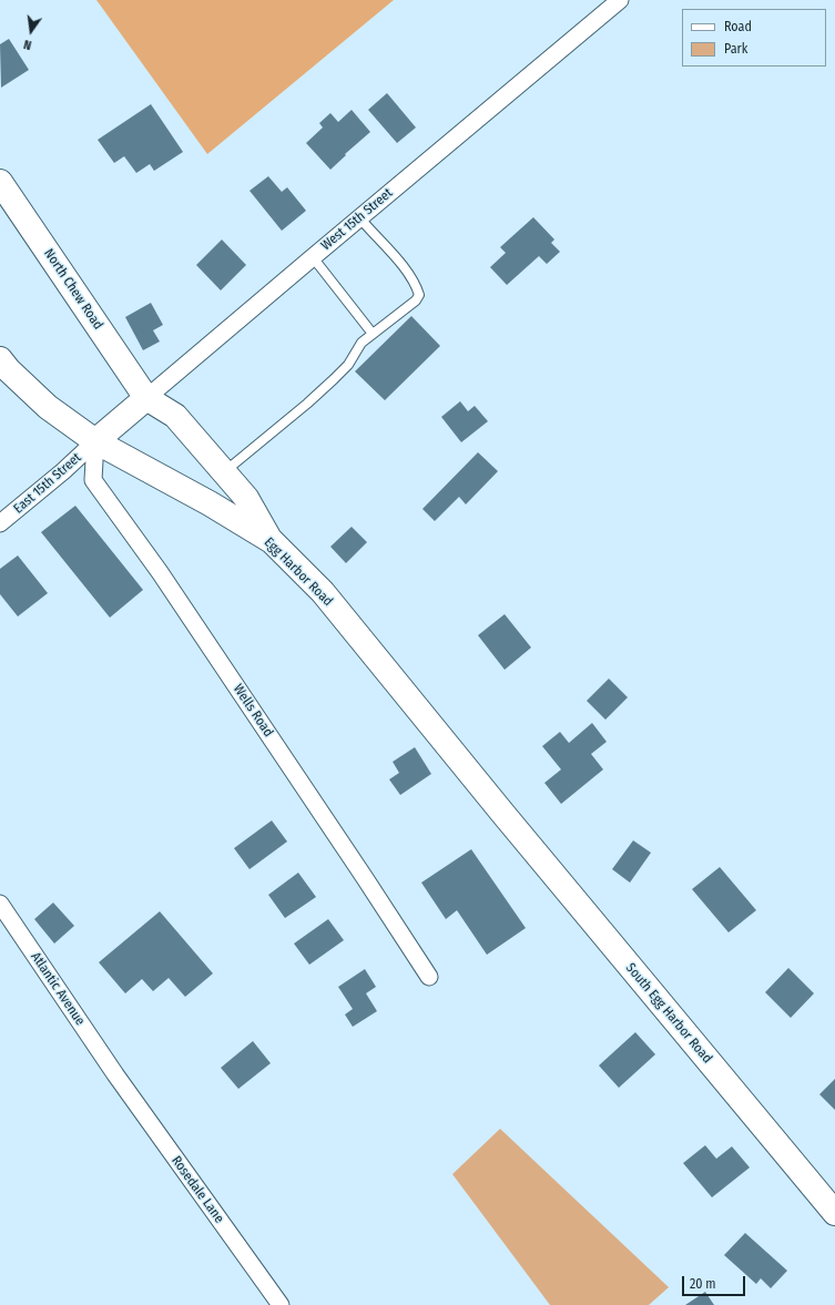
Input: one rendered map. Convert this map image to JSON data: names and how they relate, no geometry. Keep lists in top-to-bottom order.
{
  "streets": {
    "main road": [
      "West 15th Street",
      "North Chew Road",
      "Egg Harbor Road",
      "South Egg Harbor Road"
    ],
    "street": [
      "East 15th Street",
      "Wells Road",
      "Atlantic Avenue",
      "Rosedale Lane"
    ]
  },
  "crossings": [
    ["West 15th Street", "North Chew Road"],
    ["West 15th Street", "East 15th Street"],
    ["West 15th Street", "Egg Harbor Road"],
    ["West 15th Street", "Wells Road"],
    ["East 15th Street", "Egg Harbor Road"],
    ["East 15th Street", "Wells Road"],
    ["Egg Harbor Road", "Wells Road"],
    ["Egg Harbor Road", "South Egg Harbor Road"],
    ["Atlantic Avenue", "Rosedale Lane"]
  ],
  "legend": ["Road", "Park"],
  "scale_bar": "20 m",
  "north": "bottom"
}
